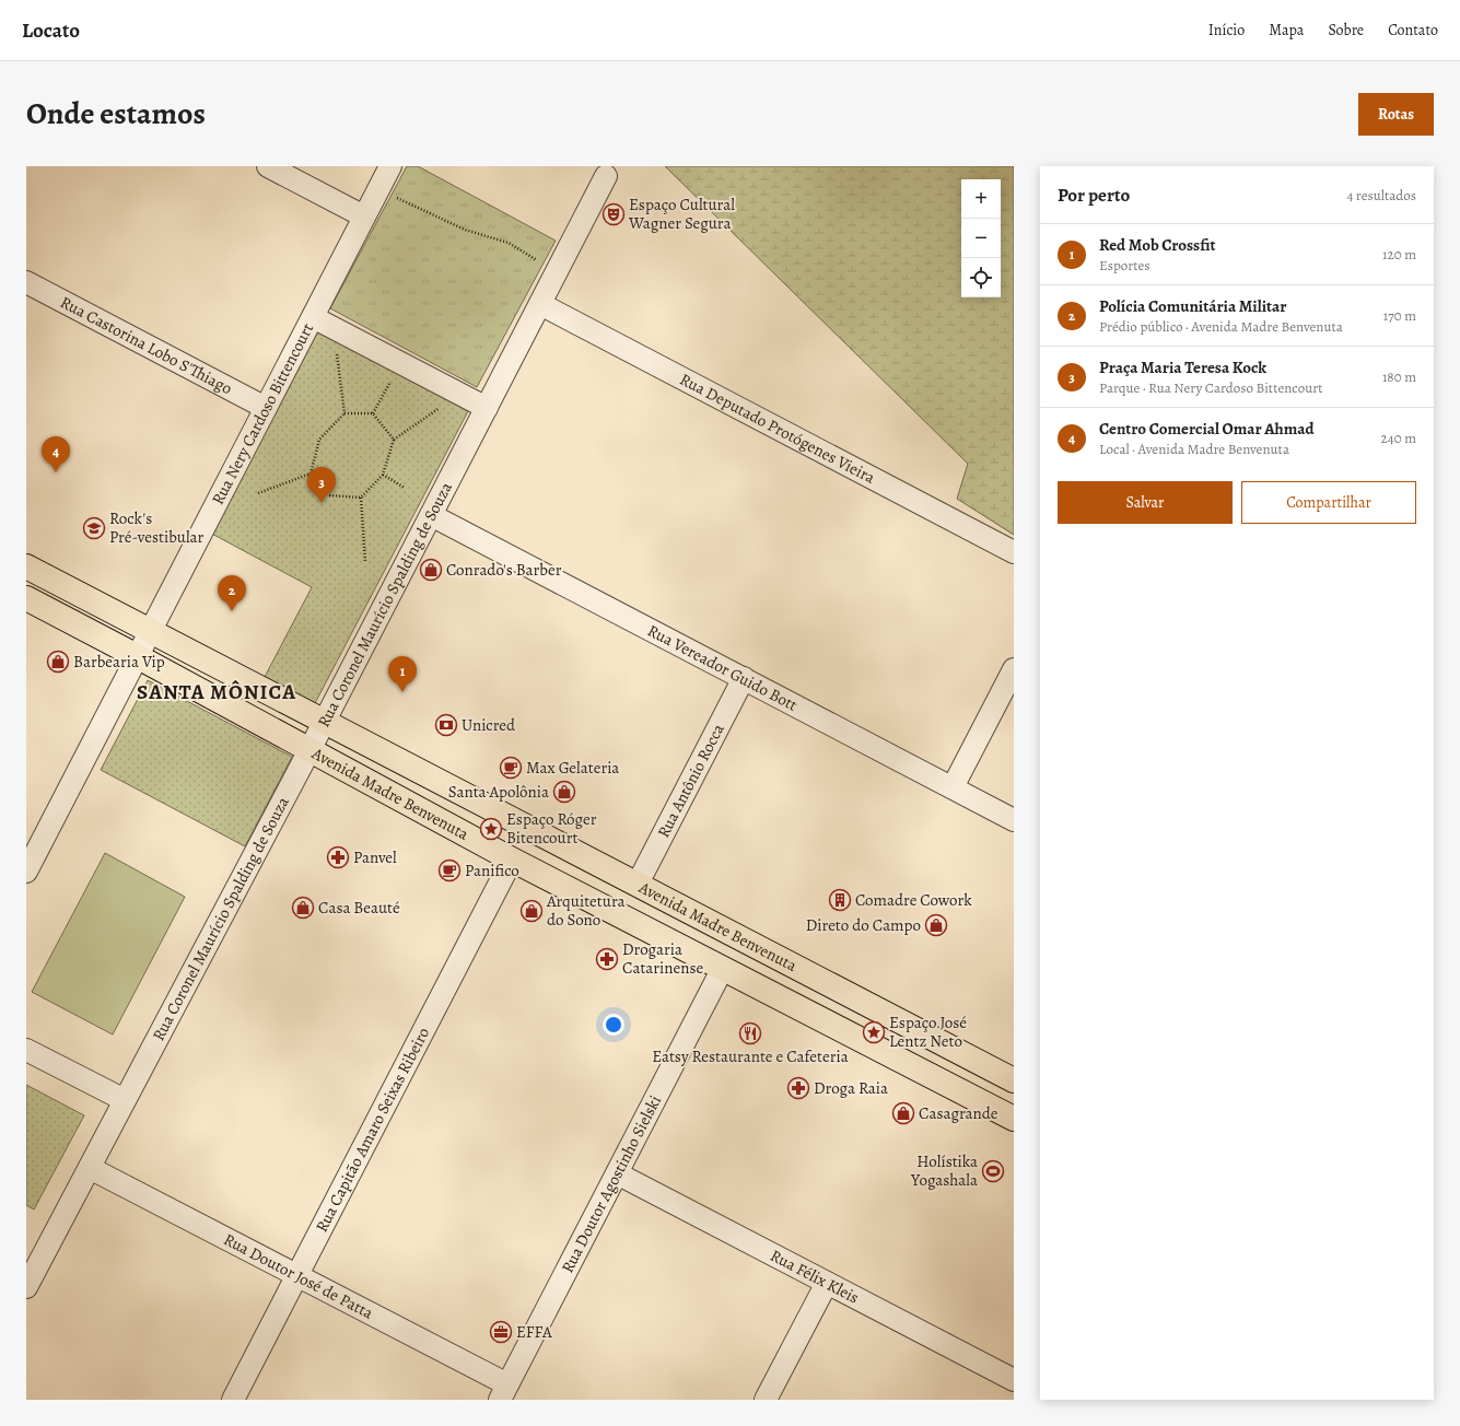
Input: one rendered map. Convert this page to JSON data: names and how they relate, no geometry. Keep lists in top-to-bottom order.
{
  "streets": {
    "main road": ["Avenida Madre Benvenuta"],
    "street": [
      "Rua Castorina Lobo S'Thiago",
      "Rua Nery Cardoso Bittencourt",
      "Rua Deputado Protógenes Vieira",
      "Rua Coronel Maurício Spalding de Souza",
      "Rua Vereador Guido Bott",
      "Rua Antônio Rocca",
      "Rua Capitão Amaro Seixas Ribeiro",
      "Rua Doutor Agostinho Sielski",
      "Rua Doutor José de Patta",
      "Rua Félix Kleis"
    ]
  },
  "crossings": [
    ["Rua Castorina Lobo S'Thiago", "Rua Nery Cardoso Bittencourt"],
    ["Rua Nery Cardoso Bittencourt", "Avenida Madre Benvenuta"],
    ["Rua Deputado Protógenes Vieira", "Rua Coronel Maurício Spalding de Souza"],
    ["Rua Coronel Maurício Spalding de Souza", "Rua Vereador Guido Bott"],
    ["Rua Coronel Maurício Spalding de Souza", "Avenida Madre Benvenuta"],
    ["Rua Coronel Maurício Spalding de Souza", "Rua Doutor José de Patta"],
    ["Rua Vereador Guido Bott", "Rua Antônio Rocca"],
    ["Rua Antônio Rocca", "Avenida Madre Benvenuta"],
    ["Avenida Madre Benvenuta", "Rua Capitão Amaro Seixas Ribeiro"],
    ["Avenida Madre Benvenuta", "Rua Doutor Agostinho Sielski"],
    ["Rua Capitão Amaro Seixas Ribeiro", "Rua Doutor José de Patta"],
    ["Rua Doutor Agostinho Sielski", "Rua Doutor José de Patta"],
    ["Rua Doutor Agostinho Sielski", "Rua Félix Kleis"]
  ],
  "districts": ["SANTA MÔNICA"],
  "places": {
    "theatre": ["Espaço Cultural Wagner Segura"],
    "school or university": ["Rock's Pré-vestibular"],
    "shop": [
      "Conrado's Barber",
      "Barbearia Vip",
      "Santa Apolônia",
      "Casa Beauté",
      "Arquitetura do Sono",
      "Direto do Campo",
      "Casagrande"
    ],
    "bank": ["Unicred"],
    "cafe": ["Max Gelateria", "Panifico"],
    "place": ["Espaço Róger Bitencourt", "Espaço José Lentz Neto"],
    "pharmacy": ["Panvel", "Drogaria Catarinense", "Droga Raia"],
    "building": ["Comadre Cowork"],
    "restaurant": ["Eatsy Restaurante e Cafeteria"],
    "sports": ["Holístika Yogashala"],
    "office": ["EFFA"]
  },
  "page": {
    "header": "Locato",
    "nav": [
      "Início",
      "Mapa",
      "Sobre",
      "Contato"
    ],
    "title": "Onde estamos",
    "buttons": [
      "Rotas",
      ["Salvar", "Compartilhar"]
    ],
    "heading": ["Por perto", "4 resultados"],
    "map_buttons": ["+", "−"],
    "list": [
      {
        "mark": "1",
        "name": "Red Mob Crossfit",
        "note": "Esportes",
        "value": "120 m"
      },
      {
        "mark": "2",
        "name": "Polícia Comunitária Militar",
        "note": "Prédio público · Avenida Madre Benvenuta",
        "value": "170 m"
      },
      {
        "mark": "3",
        "name": "Praça Maria Teresa Kock",
        "note": "Parque · Rua Nery Cardoso Bittencourt",
        "value": "180 m"
      },
      {
        "mark": "4",
        "name": "Centro Comercial Omar Ahmad",
        "note": "Local · Avenida Madre Benvenuta",
        "value": "240 m"
      }
    ],
    "pins": [
      "4",
      "3",
      "2",
      "1"
    ]
  }
}
